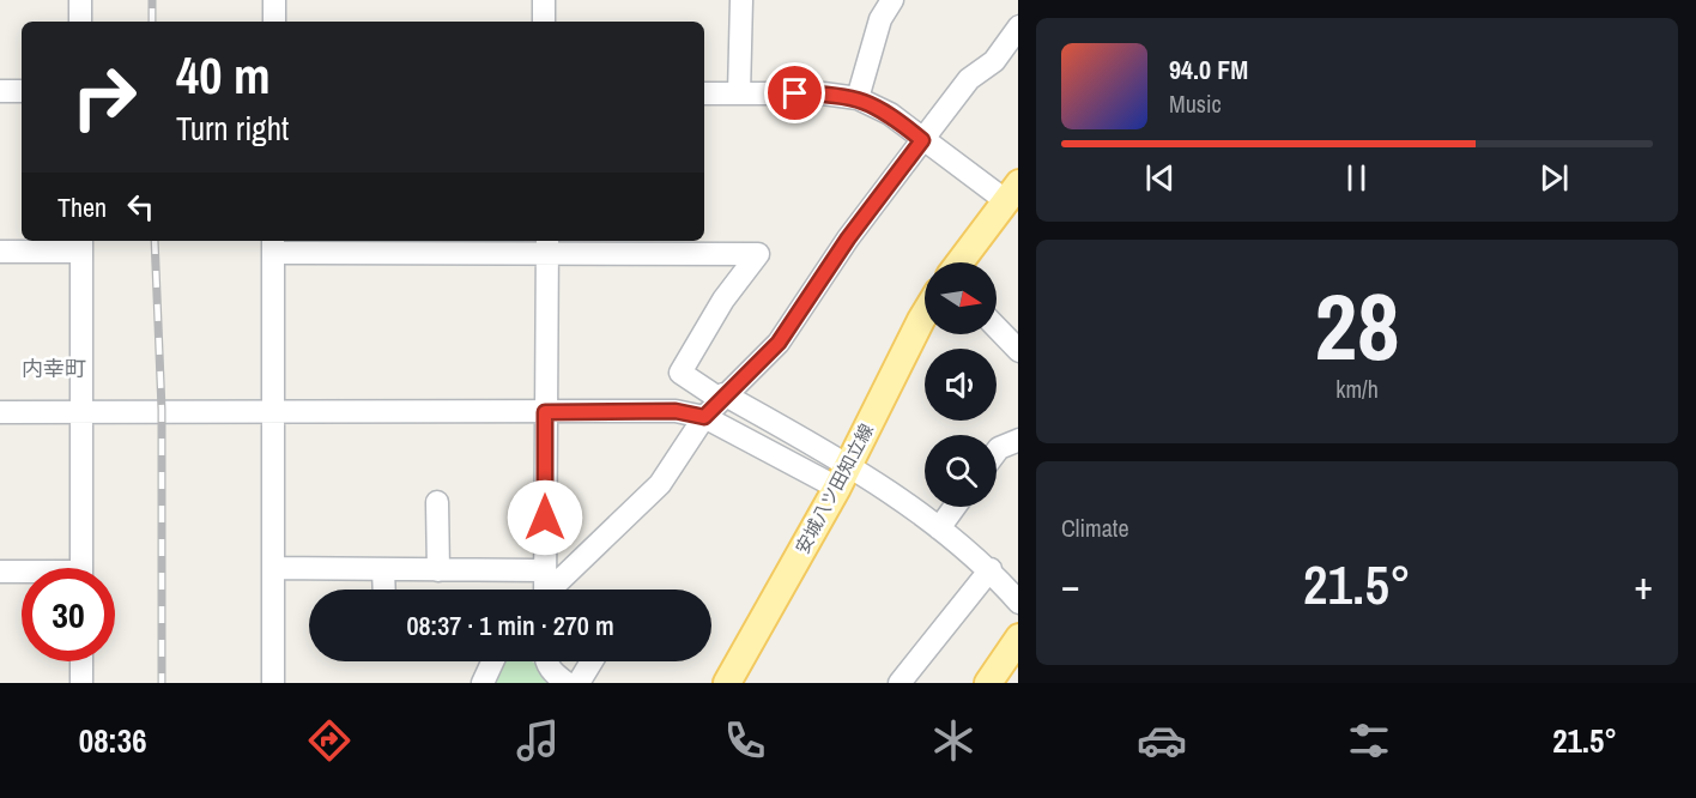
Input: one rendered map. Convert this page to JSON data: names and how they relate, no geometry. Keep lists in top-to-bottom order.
{
  "streets": {
    "main road": ["安城八ツ田知立線"]
  },
  "districts": ["内幸町"],
  "north": "right",
  "page": {
    "turn": ["40 m", "Turn right"],
    "song": ["94.0 FM", "Music"],
    "then": "Then",
    "tile": [
      ["28", "km/h"],
      "Climate"
    ],
    "heat": ["−", "21.5°", "+"],
    "limit": "30",
    "trip": "08:37 · 1 min · 270 m",
    "tabs": ["08:36", "21.5°"]
  }
}
